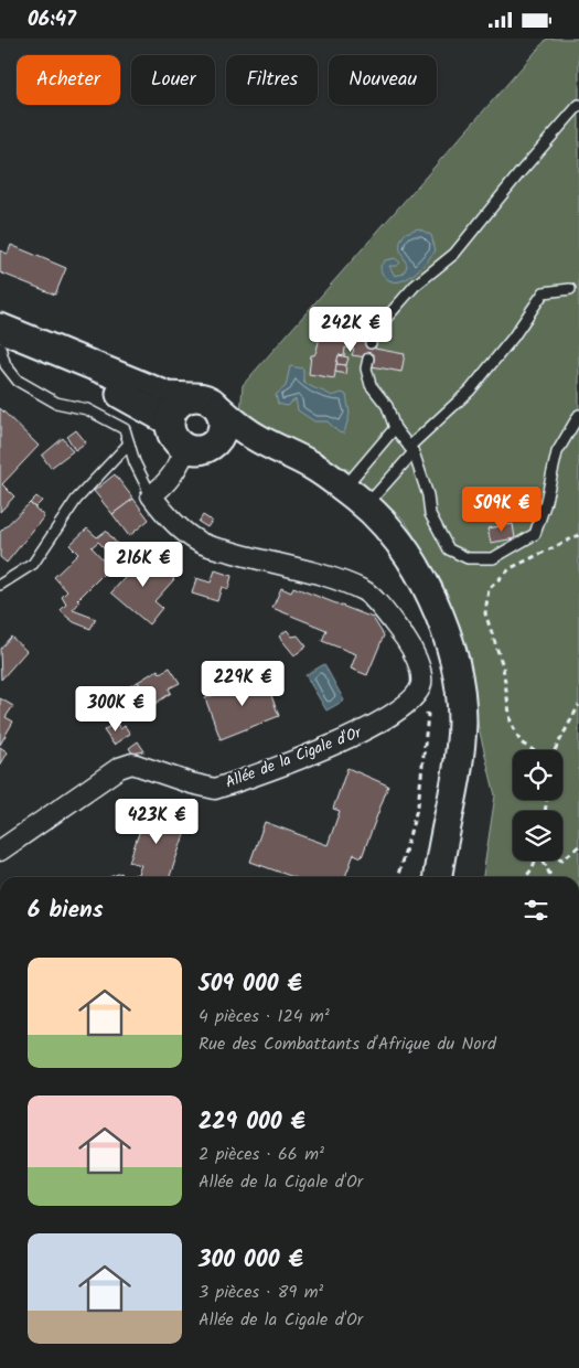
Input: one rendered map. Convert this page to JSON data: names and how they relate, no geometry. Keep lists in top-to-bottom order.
{
  "streets": {
    "street": ["Allée de la Cigale d'Or"]
  },
  "page": {
    "status": "06:47",
    "chip": [
      "Acheter",
      "Louer",
      "Filtres",
      "Nouveau"
    ],
    "price": [
      "242K €",
      "509K €",
      "216K €",
      "229K €",
      "300K €",
      "423K €"
    ],
    "heading": "6 biens",
    "list": [
      {
        "name": "509 000 €",
        "note": "4 pièces · 124 m² · Rue des Combattants d'Afrique du Nord"
      },
      {
        "name": "229 000 €",
        "note": "2 pièces · 66 m² · Allée de la Cigale d'Or"
      },
      {
        "name": "300 000 €",
        "note": "3 pièces · 89 m² · Allée de la Cigale d'Or"
      }
    ]
  }
}
